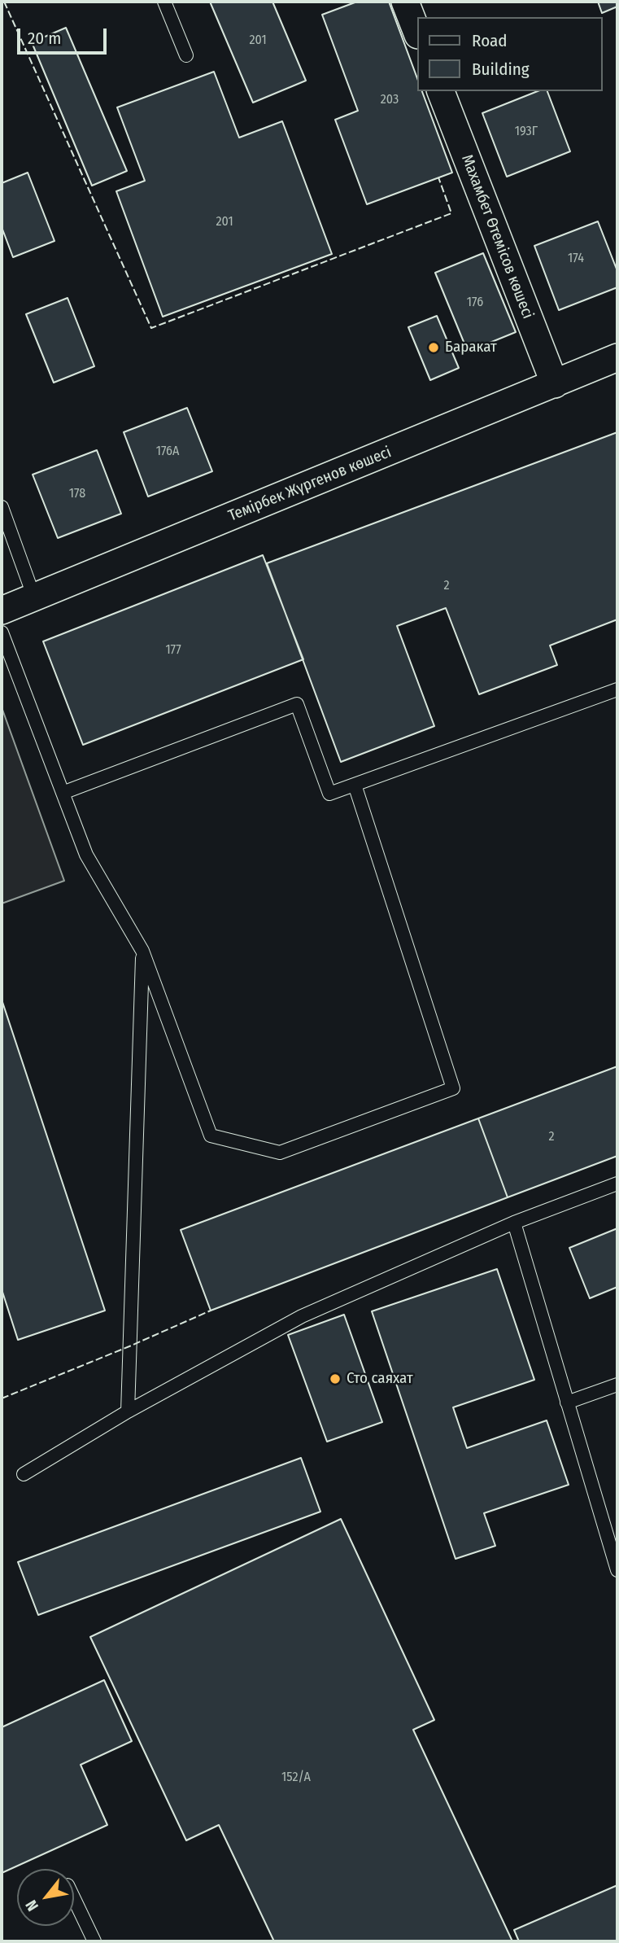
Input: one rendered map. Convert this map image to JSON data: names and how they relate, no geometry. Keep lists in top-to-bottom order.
{
  "streets": {
    "street": ["Махамбет Өтемісов көшесі", "Темірбек Жүргенов көшесі"]
  },
  "crossings": [
    ["Махамбет Өтемісов көшесі", "Темірбек Жүргенов көшесі"]
  ],
  "places": ["Баракат", "Сто саяхат"],
  "house_numbers": [
    "201",
    "203",
    "193Г",
    "201",
    "174",
    "176",
    "176А",
    "178",
    "2",
    "177",
    "2",
    "152/А"
  ],
  "legend": ["Road", "Building"],
  "scale_bar": "20 m",
  "north": "bottom left"
}
